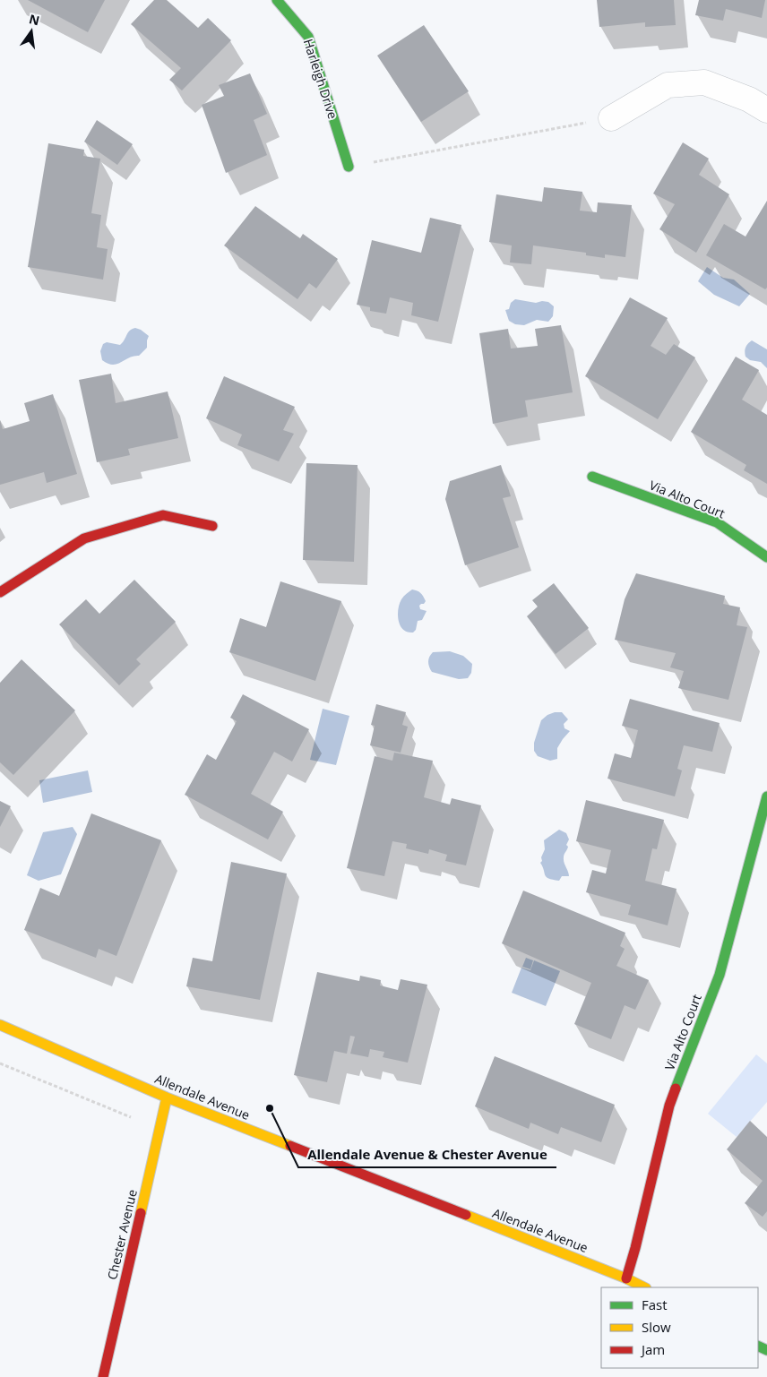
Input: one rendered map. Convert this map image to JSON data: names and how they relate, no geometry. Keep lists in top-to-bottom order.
{
  "streets": {
    "street": [
      "Harleigh Drive",
      "Via Alto Court",
      "Allendale Avenue",
      "Chester Avenue"
    ]
  },
  "crossings": [
    ["Via Alto Court", "Allendale Avenue"],
    ["Allendale Avenue", "Chester Avenue"]
  ],
  "places": ["Allendale Avenue & Chester Avenue"],
  "legend": ["Fast", "Slow", "Jam"],
  "north": "top"
}
